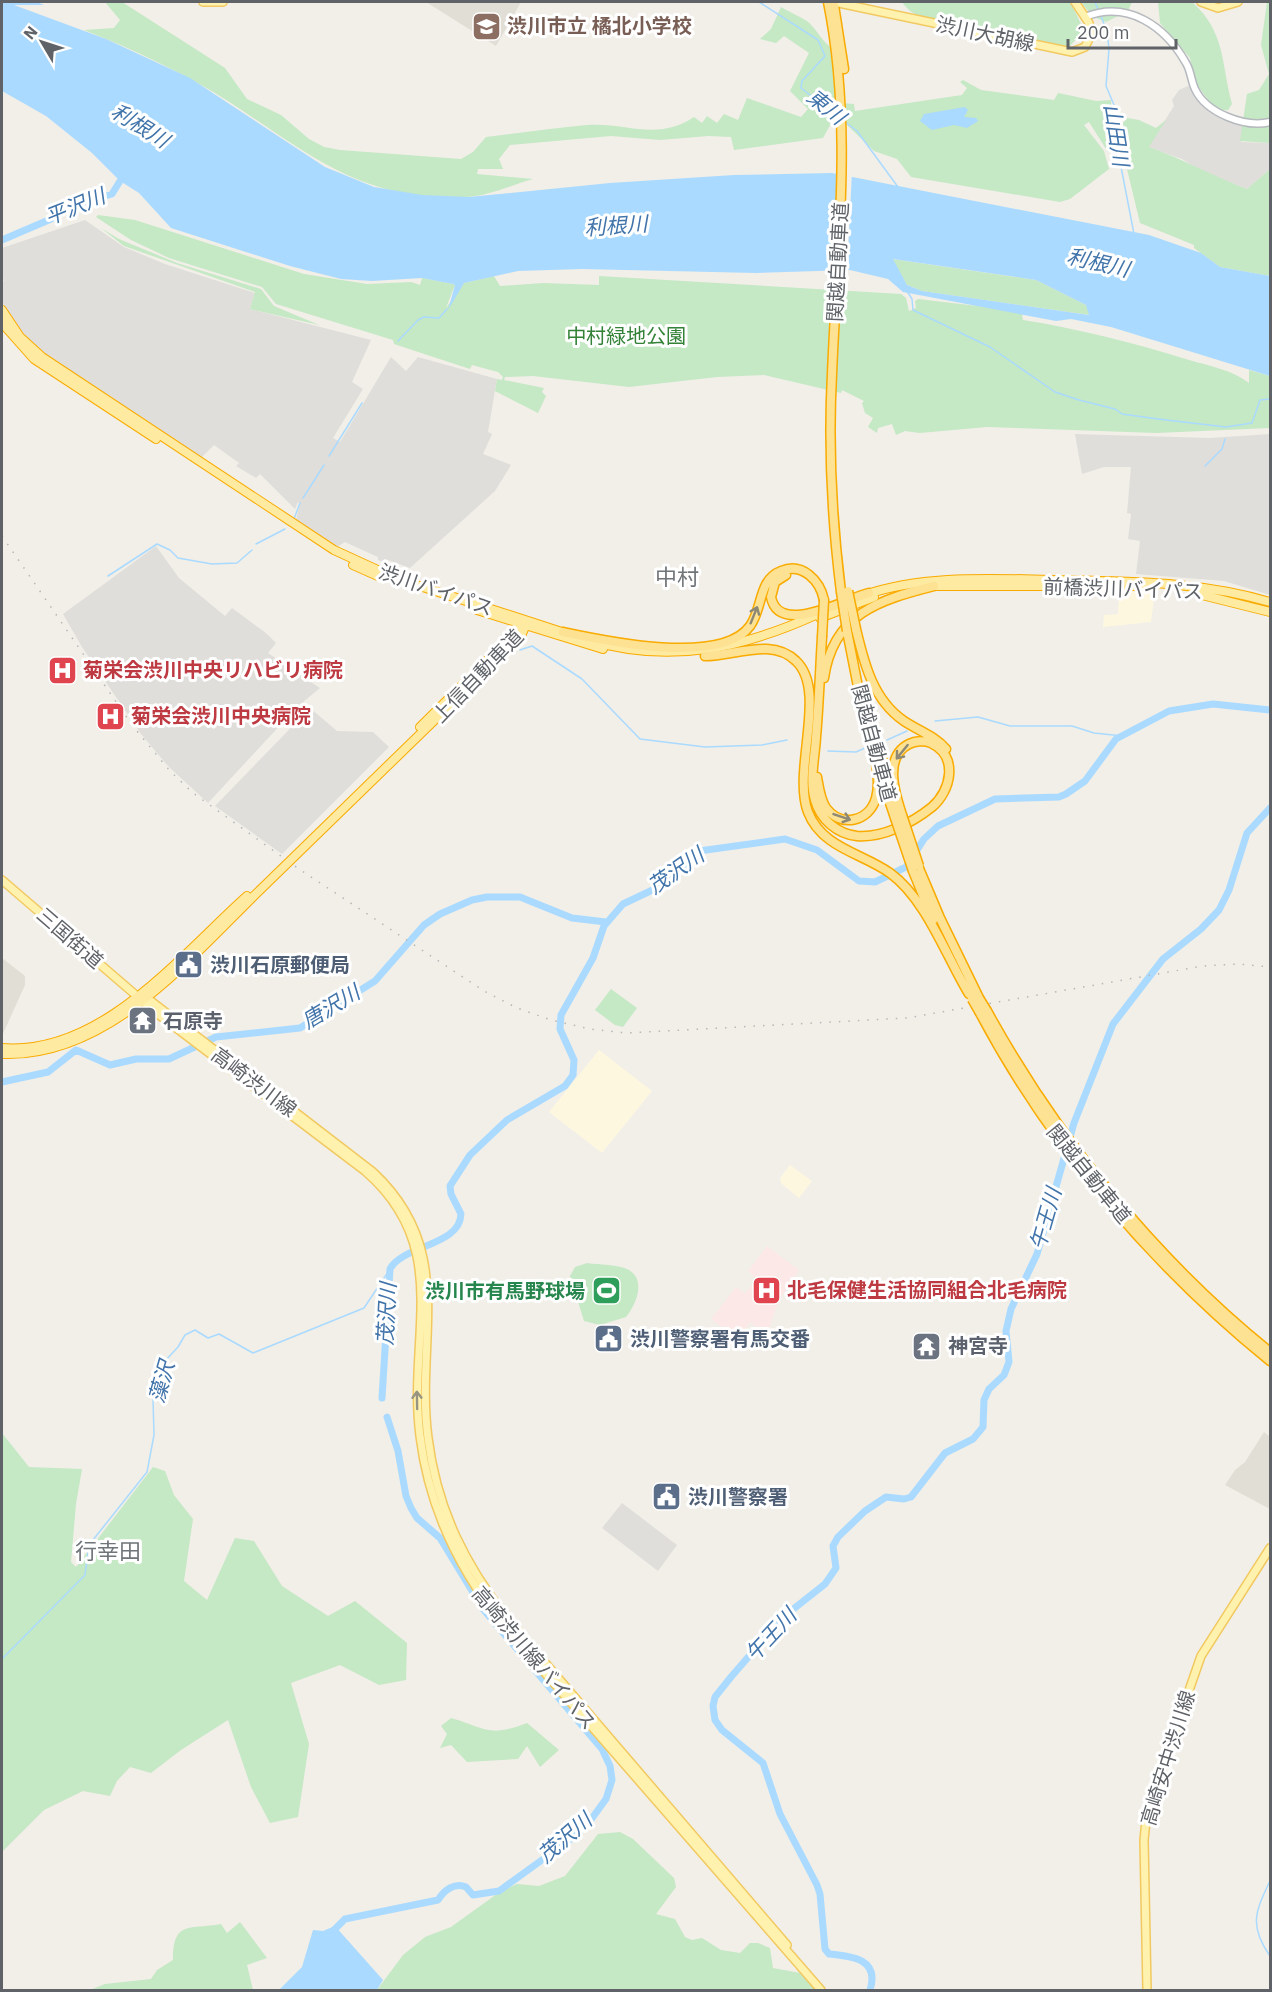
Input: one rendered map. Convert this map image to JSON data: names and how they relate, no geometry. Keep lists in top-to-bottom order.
{
  "streets": {
    "highway": [
      "関越自動車道",
      "前橋渋川バイパス",
      "渋川バイパス",
      "上信自動車道"
    ],
    "main road": [
      "渋川大胡線",
      "三国街道",
      "高崎渋川線",
      "高崎渋川線バイパス",
      "高崎安中渋川線"
    ]
  },
  "crossings": [
    ["渋川大胡線", "関越自動車道"],
    ["前橋渋川バイパス", "渋川バイパス"],
    ["渋川バイパス", "上信自動車道"],
    ["上信自動車道", "三国街道"],
    ["上信自動車道", "高崎渋川線"],
    ["三国街道", "高崎渋川線"],
    ["高崎渋川線", "高崎渋川線バイパス"]
  ],
  "districts": ["中村", "行幸田"],
  "water": [
    "東川",
    "利根川",
    "山田川",
    "平沢川",
    "茂沢川",
    "唐沢川",
    "午王川",
    "藻沢"
  ],
  "parks": ["中村緑地公園"],
  "places": {
    "school or university": ["渋川市立 橘北小学校"],
    "hospital": ["菊栄会渋川中央リハビリ病院", "菊栄会渋川中央病院", "北毛保健生活協同組合北毛病院"],
    "public building": ["渋川石原郵便局", "渋川警察署有馬交番", "渋川警察署"],
    "temple": ["石原寺", "神宮寺"],
    "sports": ["渋川市有馬野球場"]
  },
  "scale_bar": "200 m",
  "north": "top left"
}
